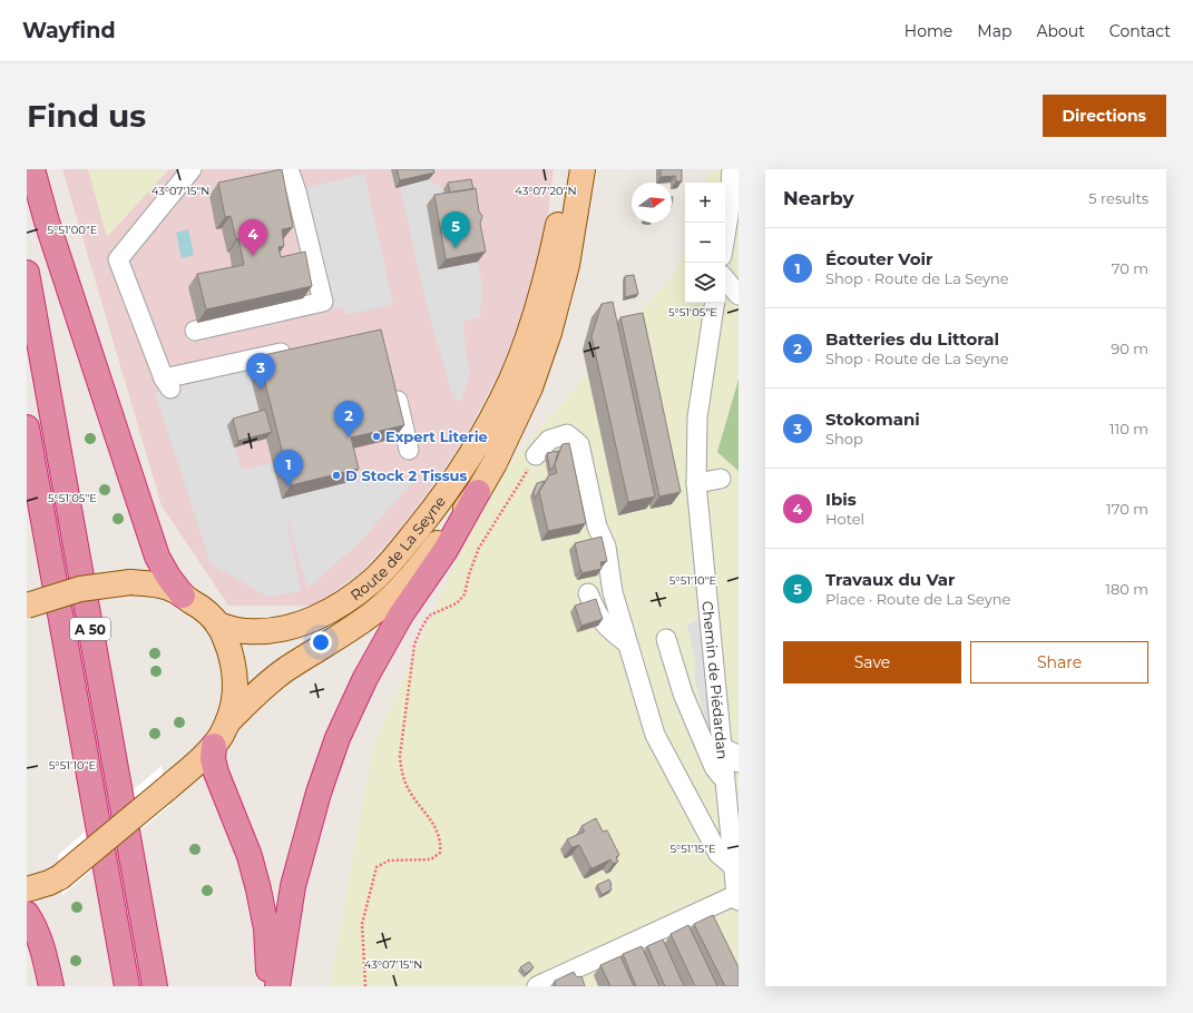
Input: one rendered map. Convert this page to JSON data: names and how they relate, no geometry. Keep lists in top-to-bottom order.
{
  "streets": {
    "highway": ["A 50"],
    "main road": ["Route de La Seyne"],
    "street": ["Chemin de Piédardan"]
  },
  "places": ["Expert Literie", "D Stock 2 Tissus"],
  "north": "right",
  "page": {
    "header": "Wayfind",
    "nav": [
      "Home",
      "Map",
      "About",
      "Contact"
    ],
    "buttons": [
      "Directions",
      ["Save", "Share"]
    ],
    "title": "Find us",
    "heading": ["Nearby", "5 results"],
    "map_buttons": ["+", "−"],
    "pins": [
      "5",
      "4",
      "3",
      "2",
      "1"
    ],
    "list": [
      {
        "mark": "1",
        "name": "Écouter Voir",
        "note": "Shop · Route de La Seyne",
        "value": "70 m"
      },
      {
        "mark": "2",
        "name": "Batteries du Littoral",
        "note": "Shop · Route de La Seyne",
        "value": "90 m"
      },
      {
        "mark": "3",
        "name": "Stokomani",
        "note": "Shop",
        "value": "110 m"
      },
      {
        "mark": "4",
        "name": "Ibis",
        "note": "Hotel",
        "value": "170 m"
      },
      {
        "mark": "5",
        "name": "Travaux du Var",
        "note": "Place · Route de La Seyne",
        "value": "180 m"
      }
    ]
  },
  "coordinates": [
    "43°07'15\"N",
    "43°07'20\"N",
    "5°51'00\"E",
    "5°51'05\"E",
    "5°51'10\"E",
    "5°51'15\"E"
  ]
}
